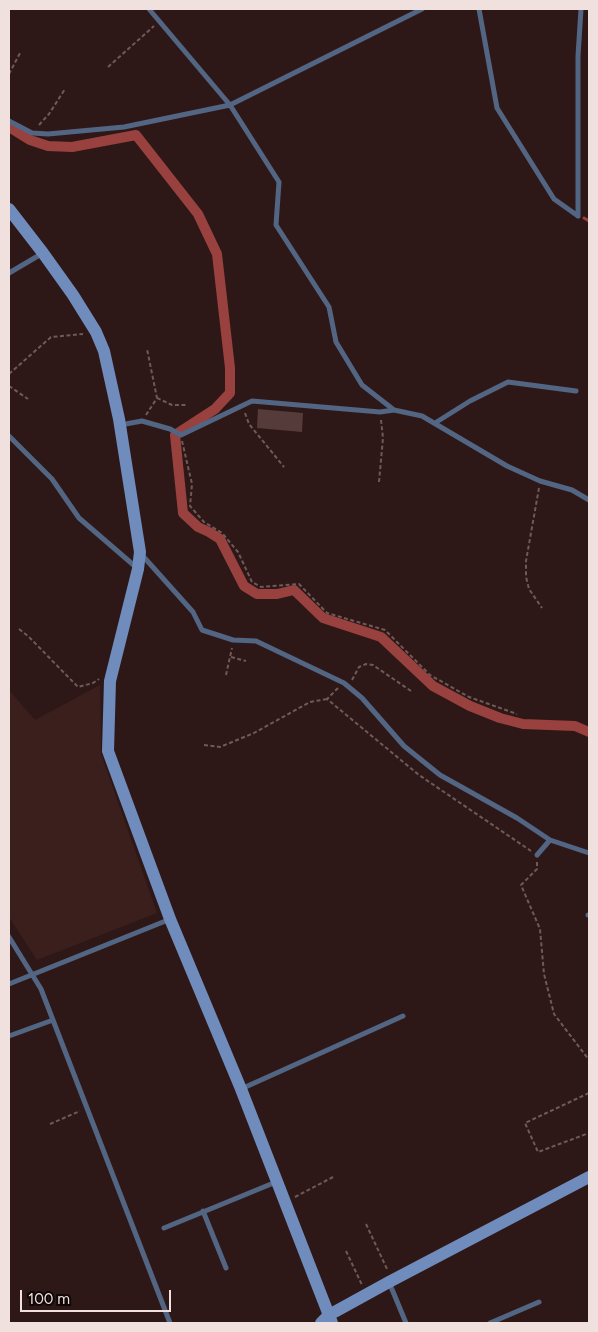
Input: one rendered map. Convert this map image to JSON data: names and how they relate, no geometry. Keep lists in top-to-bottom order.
{
  "scale_bar": "100 m"
}
